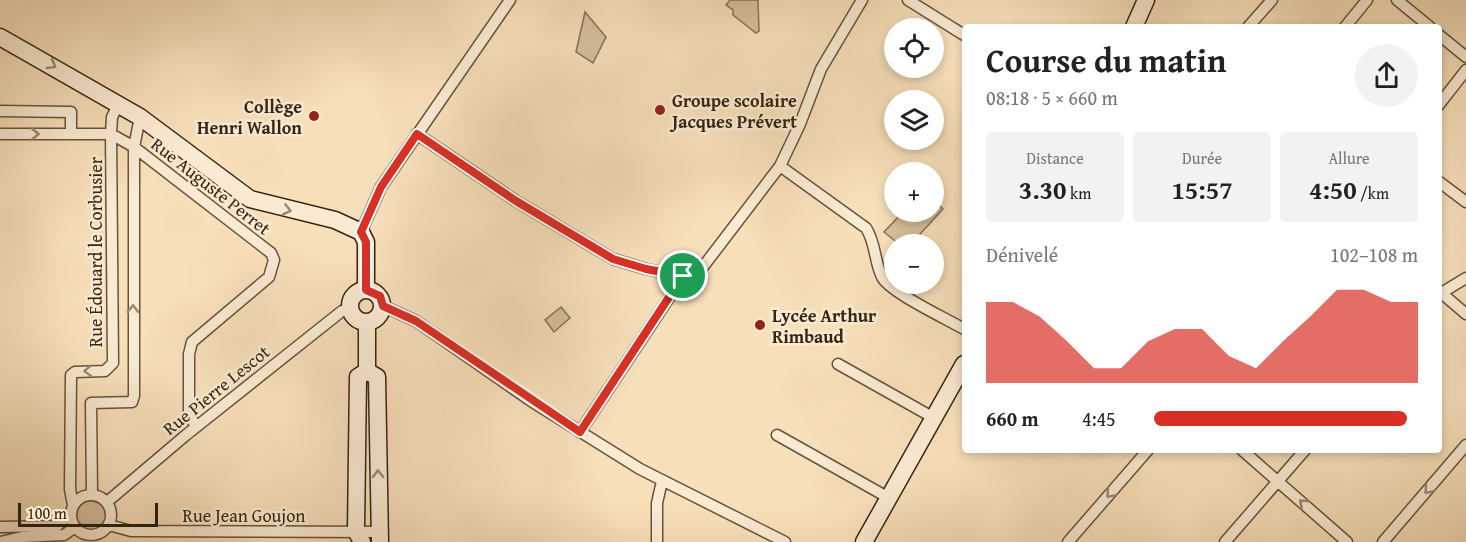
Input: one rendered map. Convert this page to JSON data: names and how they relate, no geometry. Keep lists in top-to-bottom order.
{
  "streets": {
    "street": [
      "Rue Auguste Perret",
      "Rue Édouard le Corbusier",
      "Rue Pierre Lescot",
      "Rue Jean Goujon"
    ]
  },
  "crossings": [
    ["Rue Auguste Perret", "Rue Édouard le Corbusier"],
    ["Rue Auguste Perret", "Rue Pierre Lescot"],
    ["Rue Édouard le Corbusier", "Rue Pierre Lescot"],
    ["Rue Édouard le Corbusier", "Rue Jean Goujon"],
    ["Rue Pierre Lescot", "Rue Jean Goujon"]
  ],
  "places": ["Groupe scolaire Jacques Prévert", "Collège Henri Wallon", "Lycée Arthur Rimbaud"],
  "scale_bar": "100 m",
  "page": {
    "map_buttons": ["+", "−"],
    "heading": ["Course du matin", "08:18 · 5 × 660 m"],
    "stats": [
      ["Distance", "3.30 km"],
      ["Durée", "15:57"],
      ["Allure", "4:50 /km"]
    ],
    "chart": ["Dénivelé", "102–108 m"],
    "list": [
      {
        "name": "660 m",
        "note": "4:45"
      }
    ],
    "scale": "100 m"
  }
}
